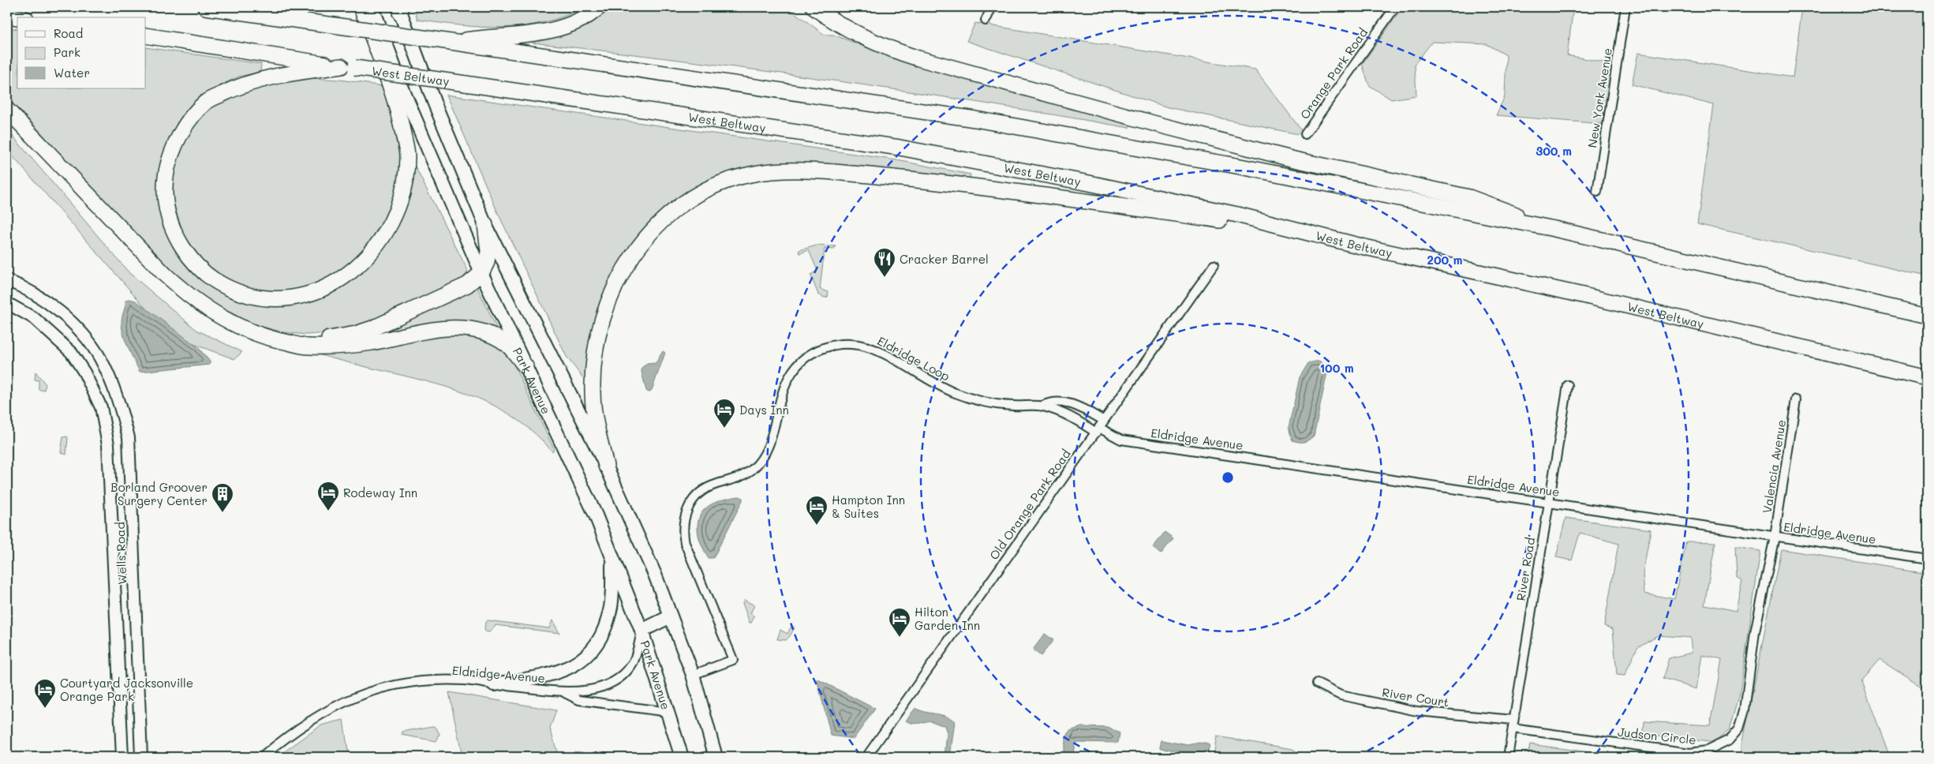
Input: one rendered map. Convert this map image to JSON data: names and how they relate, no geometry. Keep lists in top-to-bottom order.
{
  "streets": {
    "highway": ["West Beltway", "Park Avenue"],
    "main road": ["Wells Road"],
    "street": [
      "Orange Park Road",
      "New York Avenue",
      "Eldridge Loop",
      "Eldridge Avenue",
      "Valencia Avenue",
      "Old Orange Park Road",
      "River Road",
      "River Court",
      "Judson Circle"
    ]
  },
  "crossings": [
    ["Eldridge Loop", "Eldridge Avenue"],
    ["Eldridge Loop", "Old Orange Park Road"],
    ["Park Avenue", "Eldridge Avenue"],
    ["Eldridge Avenue", "Valencia Avenue"],
    ["Eldridge Avenue", "Old Orange Park Road"],
    ["Eldridge Avenue", "River Road"],
    ["Eldridge Avenue", "Judson Circle"],
    ["Valencia Avenue", "Judson Circle"],
    ["River Road", "River Court"],
    ["River Road", "Judson Circle"]
  ],
  "places": {
    "restaurant": ["Cracker Barrel"],
    "hotel": [
      "Days Inn",
      "Rodeway Inn",
      "Hampton Inn & Suites",
      "Hilton Garden Inn",
      "Courtyard Jacksonville Orange Park"
    ],
    "building": ["Borland Groover Surgery Center"]
  },
  "legend": ["Road", "Park", "Water"],
  "rings": ["300 m", "200 m", "100 m"]
}
